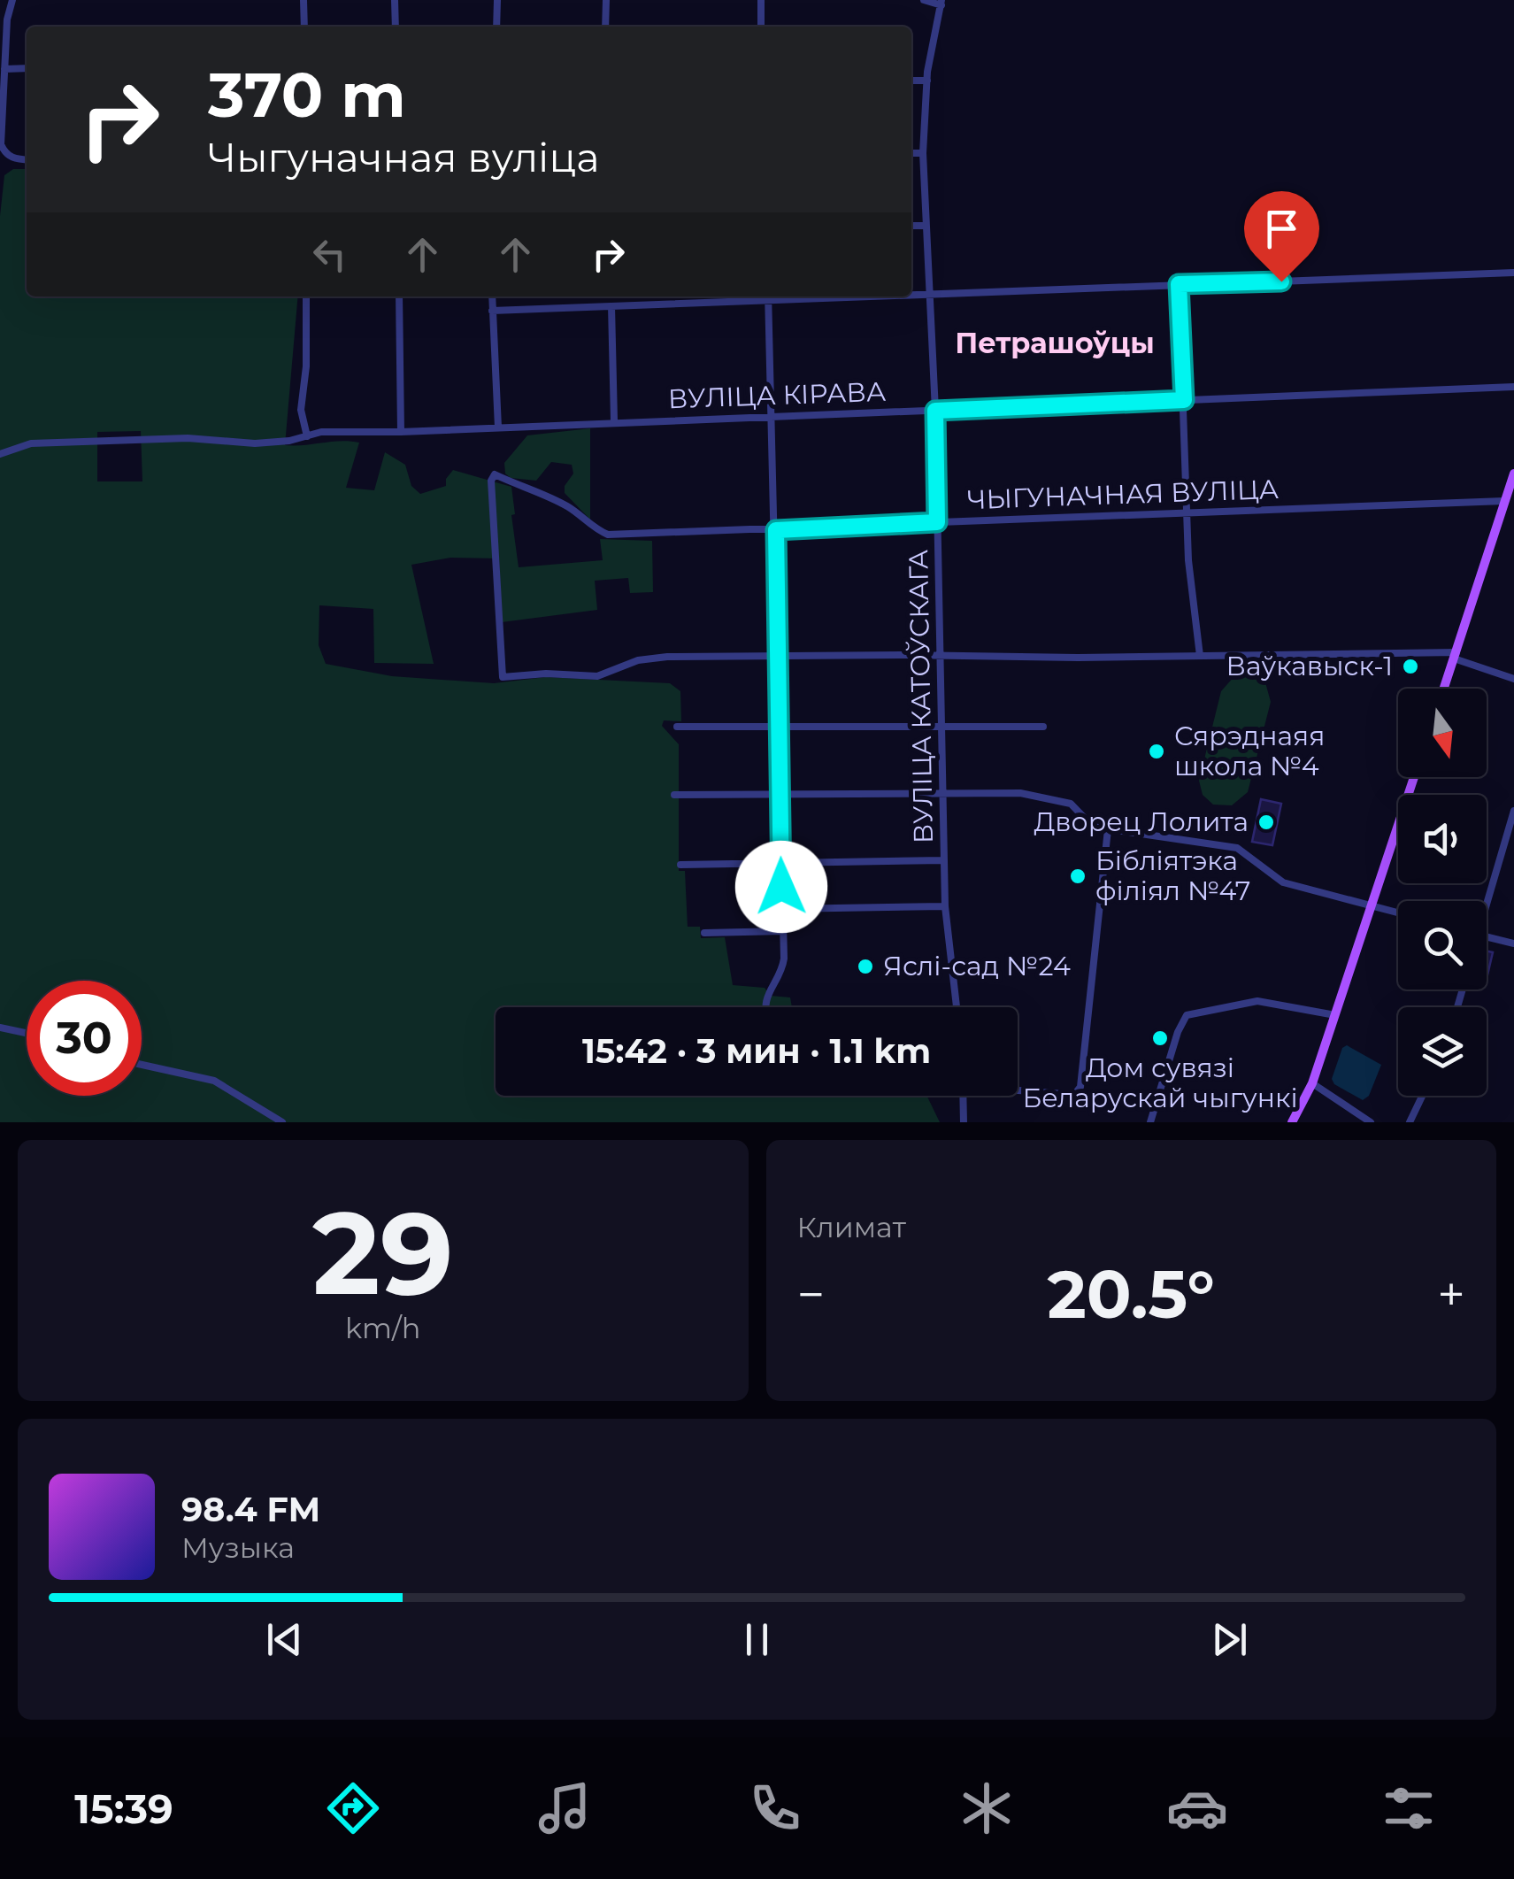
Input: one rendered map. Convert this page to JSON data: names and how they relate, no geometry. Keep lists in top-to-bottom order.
{
  "streets": {
    "street": ["ВУЛІЦА КІРАВА", "ЧЫГУНАЧНАЯ ВУЛІЦА", "ВУЛІЦА КАТОЎСКАГА"]
  },
  "crossings": [
    ["ВУЛІЦА КІРАВА", "ВУЛІЦА КАТОЎСКАГА"],
    ["ЧЫГУНАЧНАЯ ВУЛІЦА", "ВУЛІЦА КАТОЎСКАГА"]
  ],
  "districts": ["Петрашоўцы"],
  "places": [
    "Ваўкавыск-1",
    "Сярэднаяя школа №4",
    "Дворец Лолита",
    "Бібліятэка філіял №47",
    "Яслі-сад №24",
    "Дом сувязі Беларускай чыгункі"
  ],
  "north": "bottom",
  "page": {
    "turn": ["370 m", "Чыгуначная вуліца"],
    "limit": "30",
    "trip": "15:42 · 3 мин · 1.1 km",
    "tile": [
      ["29", "km/h"],
      "Климат"
    ],
    "heat": ["−", "20.5°", "+"],
    "song": ["98.4 FM", "Музыка"],
    "tabs": "15:39"
  }
}
